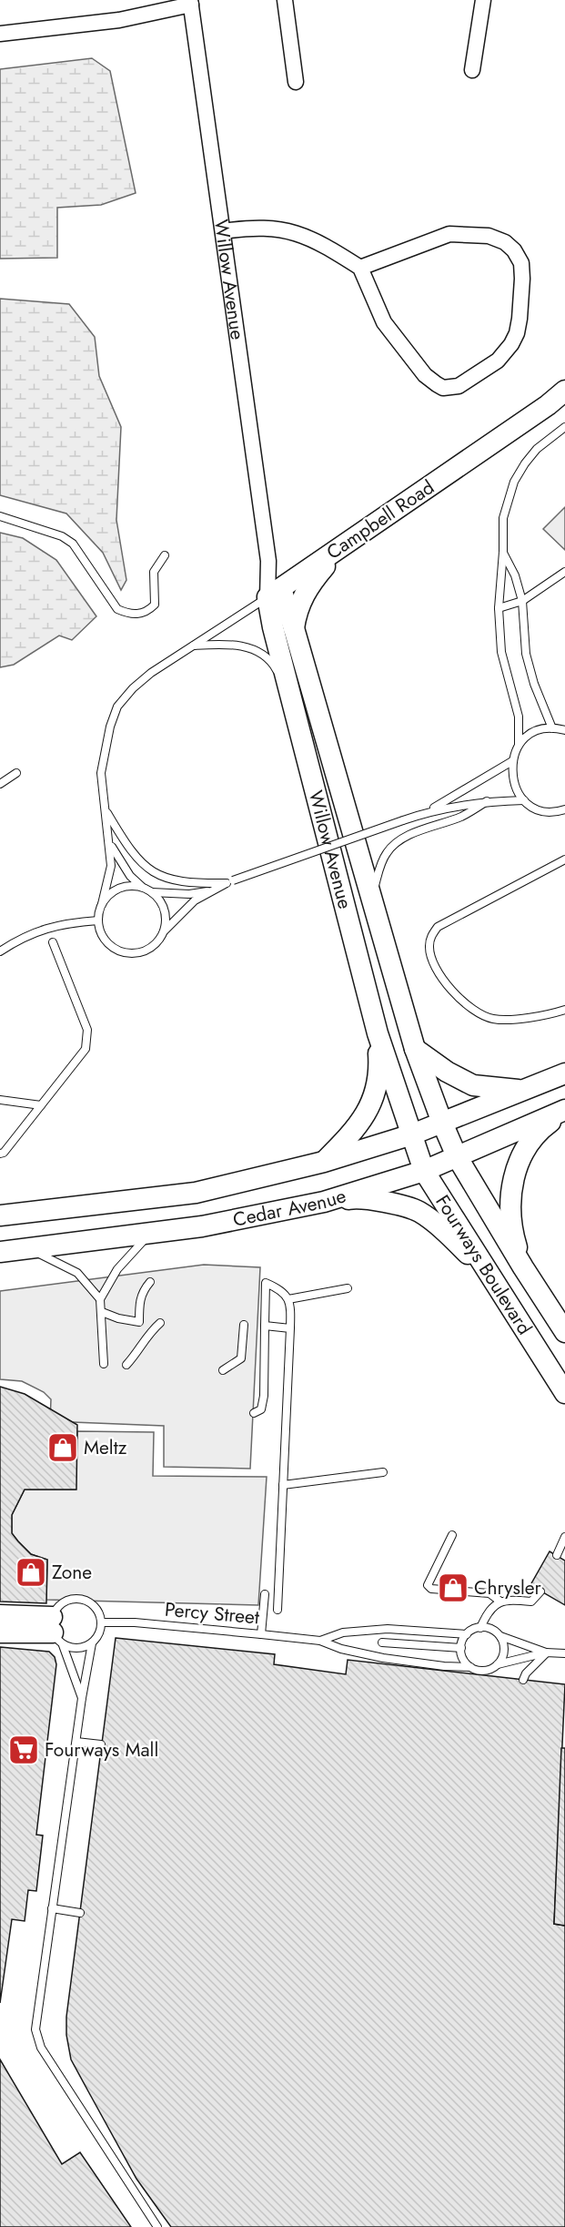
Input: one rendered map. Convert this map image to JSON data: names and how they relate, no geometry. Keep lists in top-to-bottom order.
{
  "streets": {
    "street": [
      "Willow Avenue",
      "Campbell Road",
      "Cedar Avenue",
      "Fourways Boulevard"
    ],
    "lane": ["Percy Street"]
  },
  "crossings": [
    ["Willow Avenue", "Campbell Road"],
    ["Willow Avenue", "Cedar Avenue"],
    ["Willow Avenue", "Fourways Boulevard"],
    ["Cedar Avenue", "Fourways Boulevard"]
  ],
  "places": {
    "shop": ["Meltz", "Zone", "Chrysler"],
    "supermarket": ["Fourways Mall"]
  }
}
